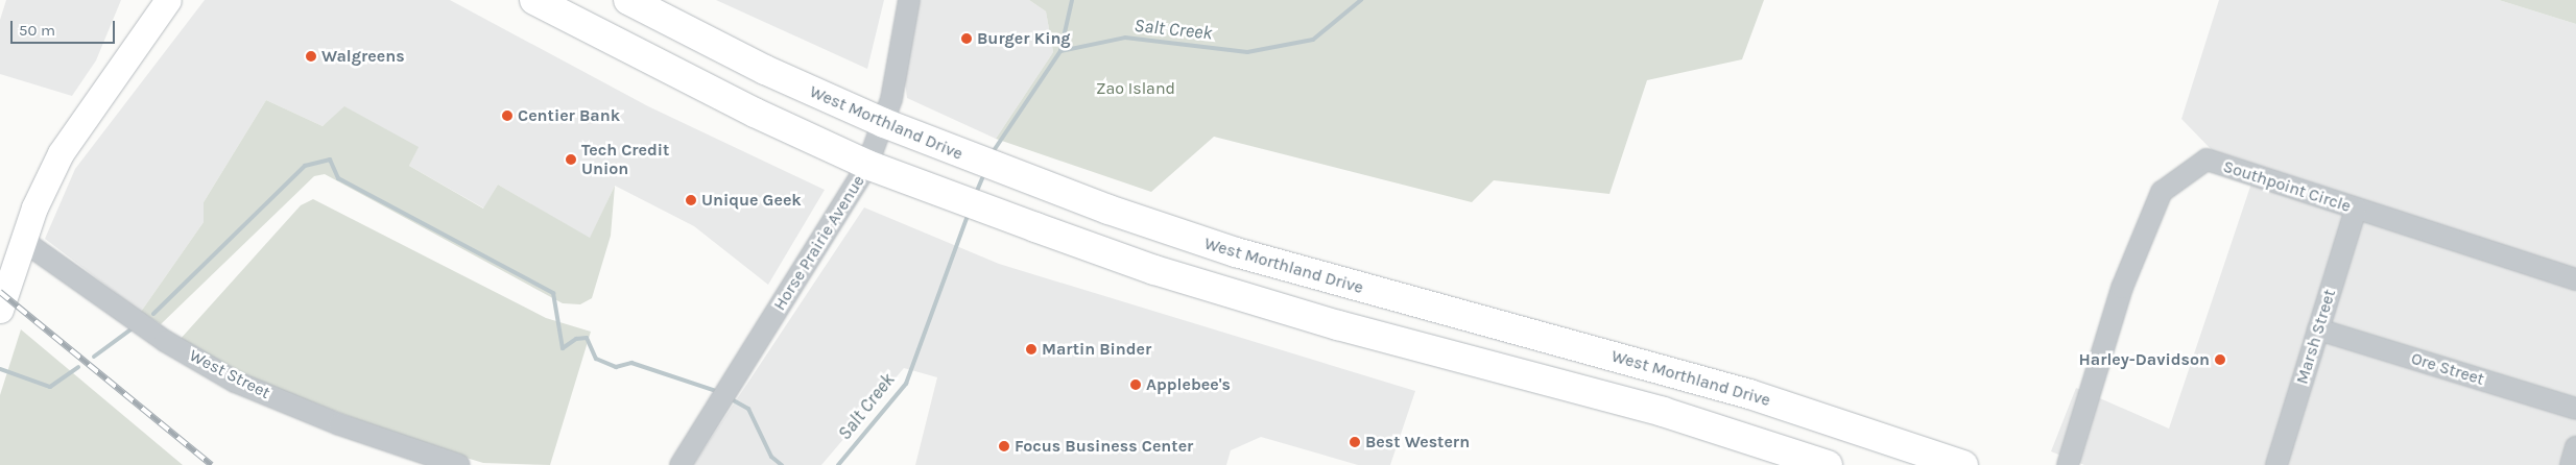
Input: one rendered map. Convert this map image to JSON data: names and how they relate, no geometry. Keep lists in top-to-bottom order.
{
  "streets": {
    "highway": ["West Morthland Drive"],
    "street": [
      "Southpoint Circle",
      "Horse Prairie Avenue",
      "Marsh Street",
      "Ore Street",
      "West Street"
    ]
  },
  "crossings": [
    ["West Morthland Drive", "Horse Prairie Avenue"],
    ["Southpoint Circle", "Marsh Street"],
    ["Marsh Street", "Ore Street"]
  ],
  "water": ["Salt Creek"],
  "parks": ["Zao Island"],
  "places": [
    "Burger King",
    "Walgreens",
    "Centier Bank",
    "Tech Credit Union",
    "Unique Geek",
    "Martin Binder",
    "Harley-Davidson",
    "Applebee's",
    "Best Western",
    "Focus Business Center"
  ],
  "scale_bar": "50 m"
}
